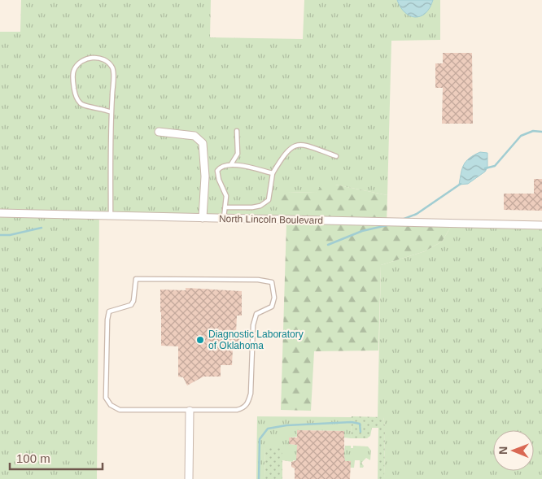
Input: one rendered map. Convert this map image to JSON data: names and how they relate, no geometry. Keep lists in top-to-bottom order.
{
  "streets": {
    "street": ["North Lincoln Boulevard"]
  },
  "places": ["Diagnostic Laboratory of Oklahoma"],
  "scale_bar": "100 m",
  "north": "left"
}
